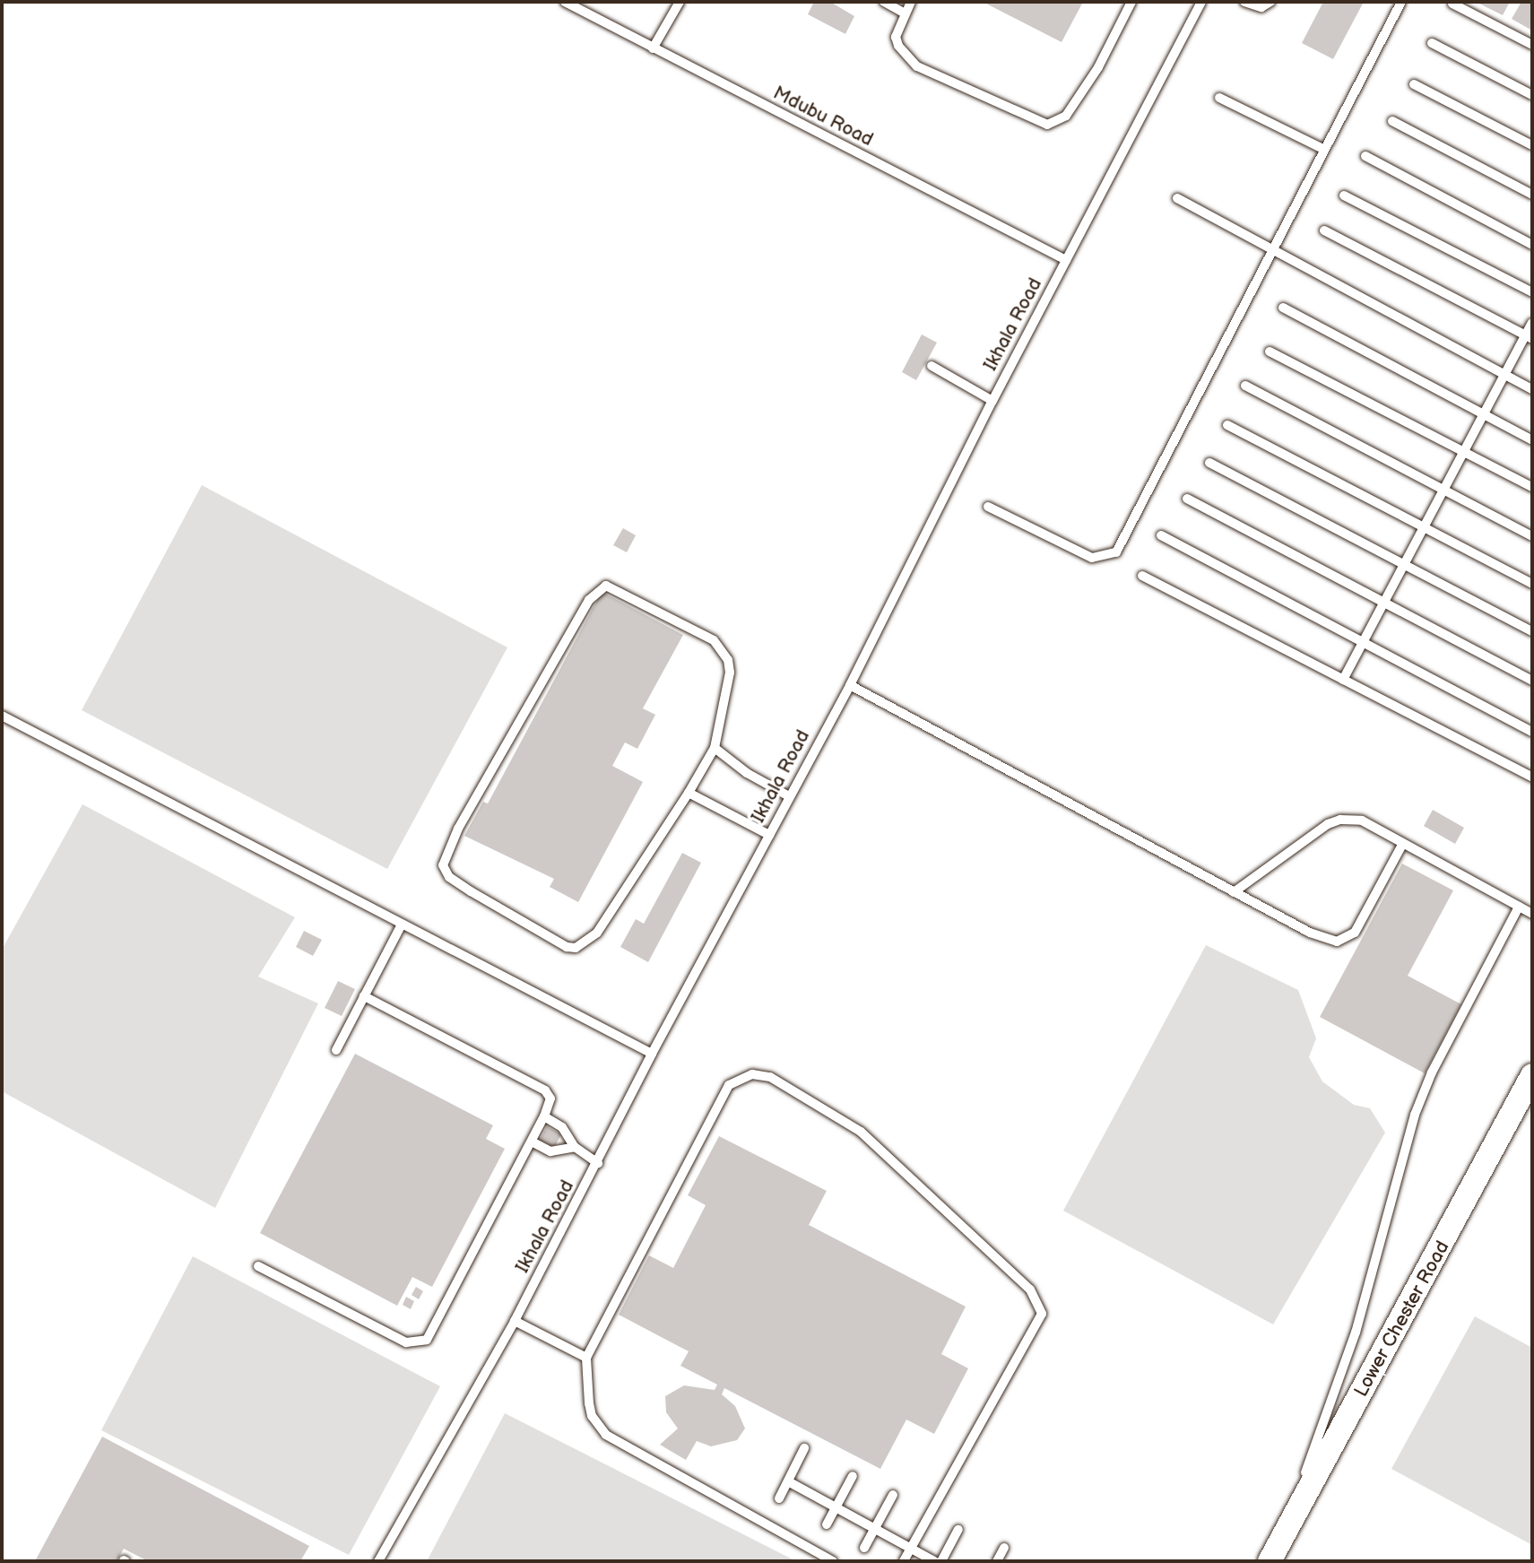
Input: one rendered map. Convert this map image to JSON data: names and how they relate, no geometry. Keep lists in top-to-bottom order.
{
  "streets": {
    "street": ["Lower Chester Road"],
    "lane": ["Mdubu Road", "Ikhala Road"]
  },
  "crossings": [
    ["Mdubu Road", "Ikhala Road"]
  ]
}
